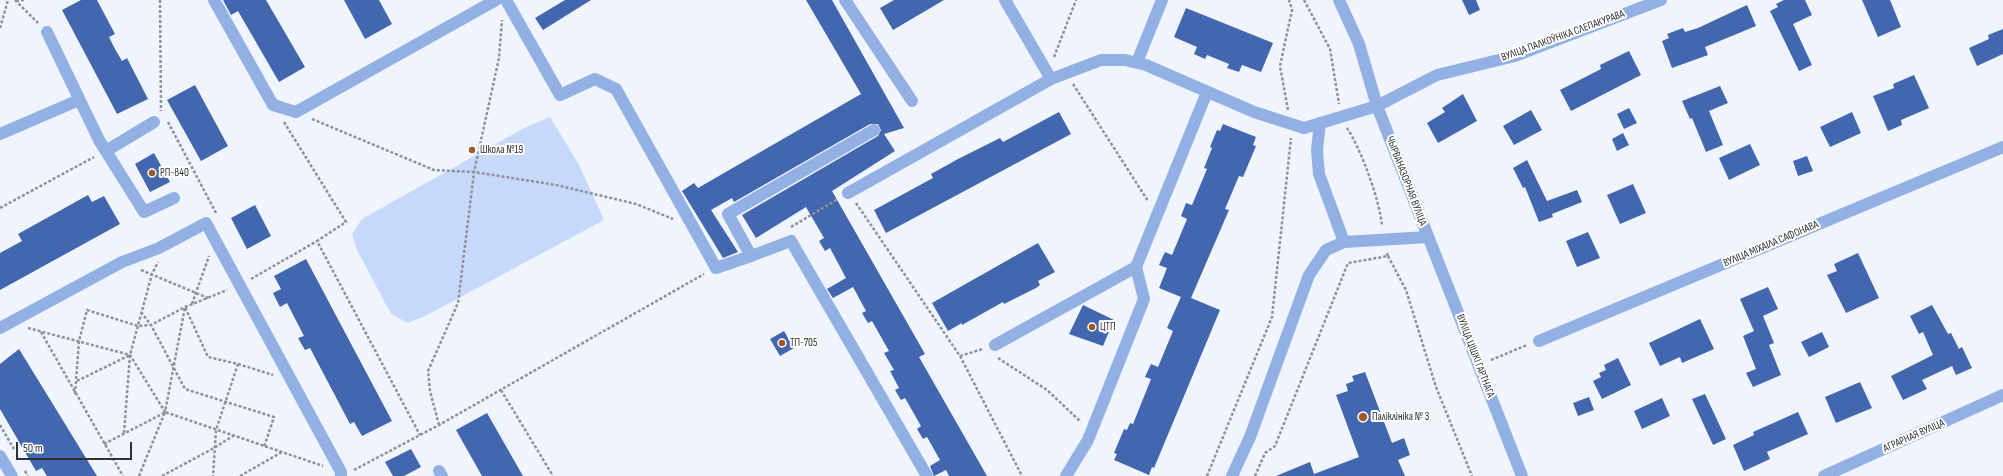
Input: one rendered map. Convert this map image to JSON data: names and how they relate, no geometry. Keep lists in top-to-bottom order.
{
  "streets": {
    "street": [
      "ВУЛІЦА ПАЛКОЎНІКА СЛЕПАКУРАВА",
      "ЧЫРВАНАЗОРНАЯ ВУЛІЦА",
      "ВУЛІЦА МІХАІЛА САФОНАВА",
      "ВУЛІЦА ЦІШКІ ГАРТНАГА",
      "АГРАРНАЯ ВУЛІЦА"
    ]
  },
  "crossings": [
    ["ВУЛІЦА ПАЛКОЎНІКА СЛЕПАКУРАВА", "ЧЫРВАНАЗОРНАЯ ВУЛІЦА"],
    ["ЧЫРВАНАЗОРНАЯ ВУЛІЦА", "ВУЛІЦА ЦІШКІ ГАРТНАГА"]
  ],
  "places": [
    "Школа №19",
    "РП-840",
    "ЦТП",
    "ТП-705",
    "Паліклініка № 3"
  ],
  "scale_bar": "50 m"
}
